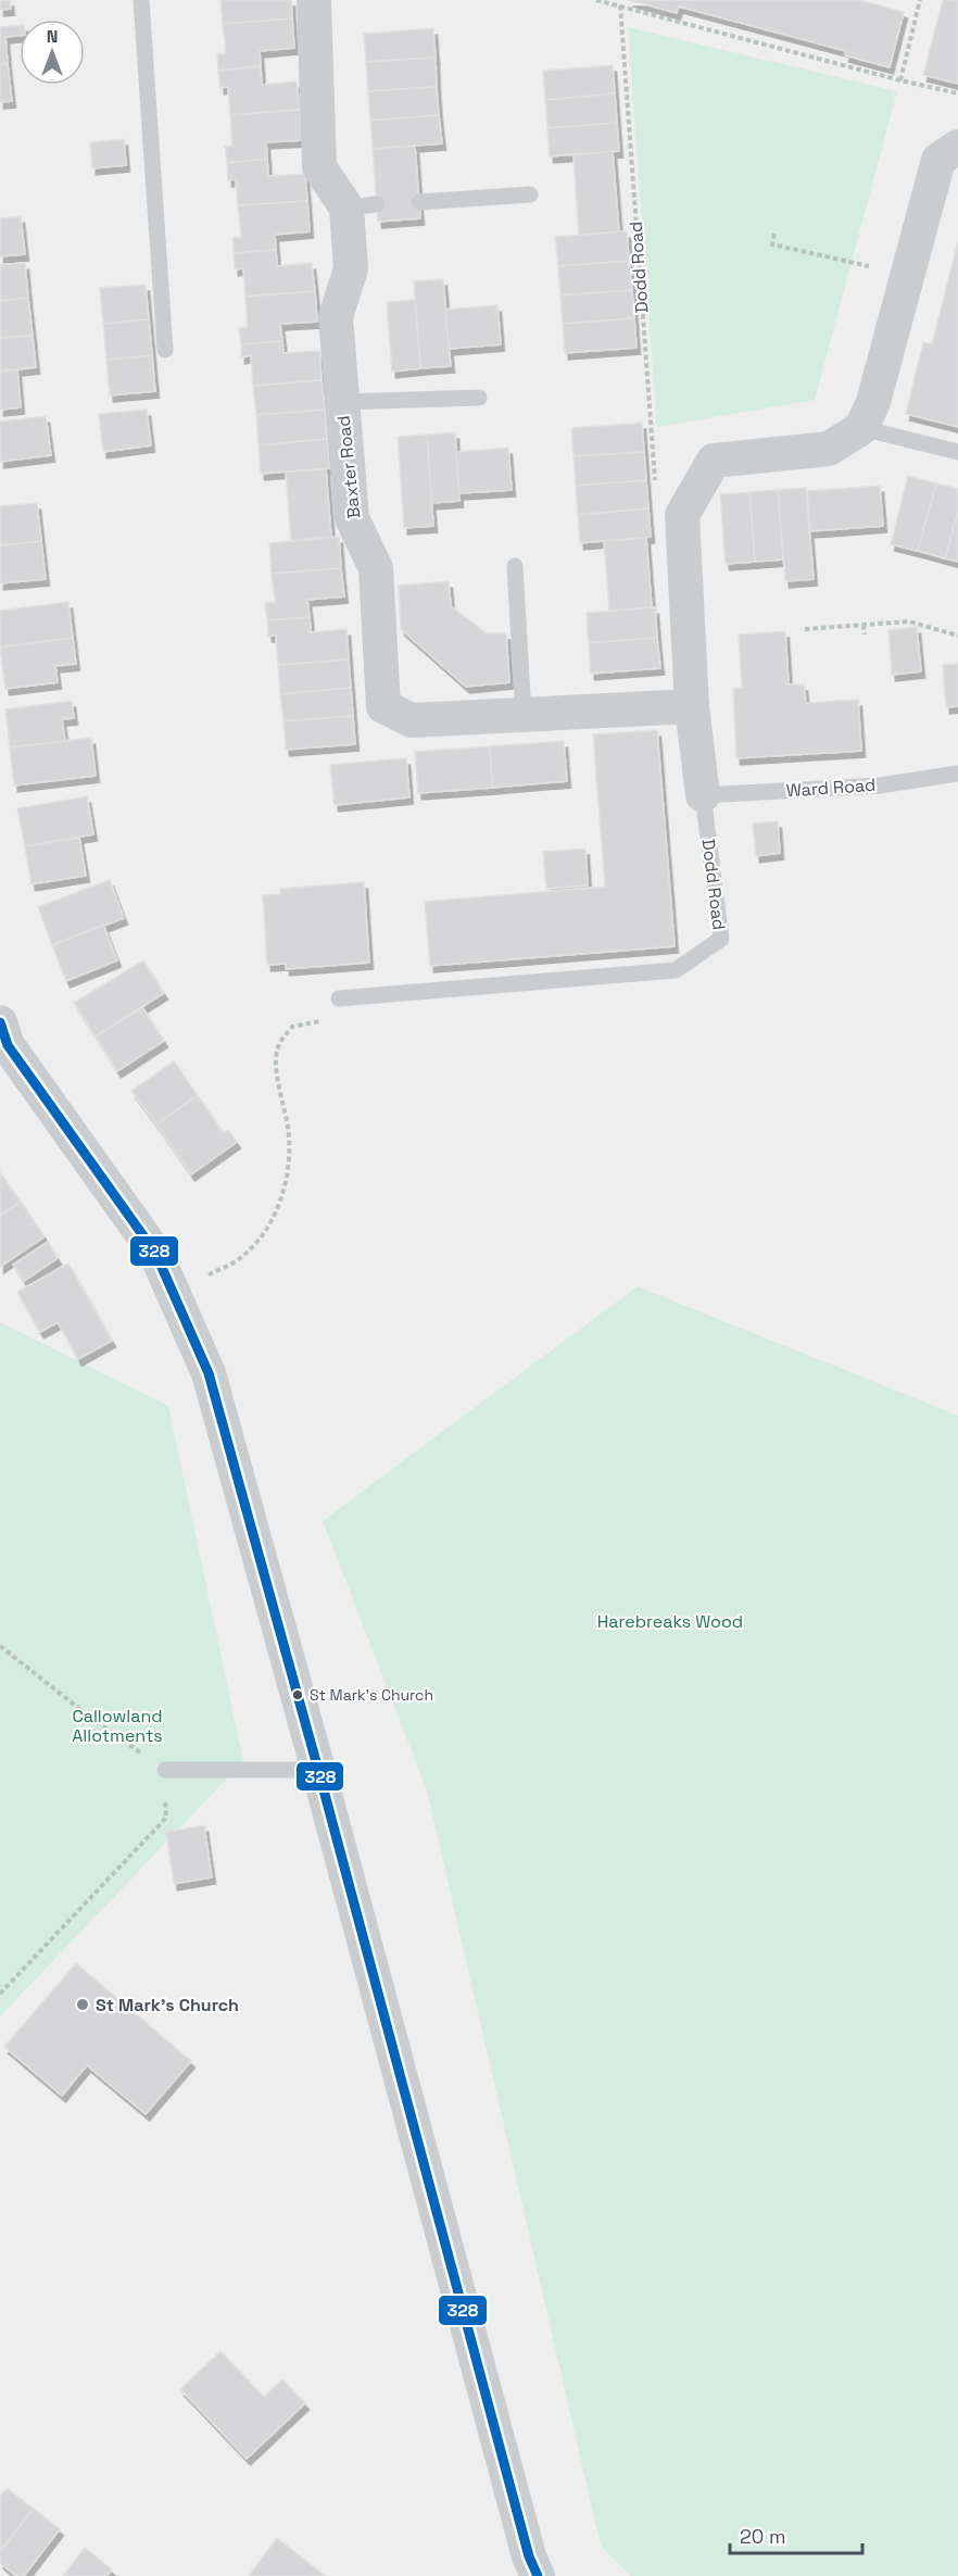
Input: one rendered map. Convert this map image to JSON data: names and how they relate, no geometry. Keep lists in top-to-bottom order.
{
  "streets": {
    "street": ["Dodd Road", "Baxter Road"],
    "lane": ["Ward Road"]
  },
  "crossings": [
    ["Dodd Road", "Baxter Road"],
    ["Dodd Road", "Ward Road"]
  ],
  "parks": ["Harebreaks Wood", "Callowland Allotments"],
  "places": ["St Mark's Church", "St Mark’s Church"],
  "lines": ["transit line 328"],
  "scale_bar": "20 m",
  "north": "top"
}
